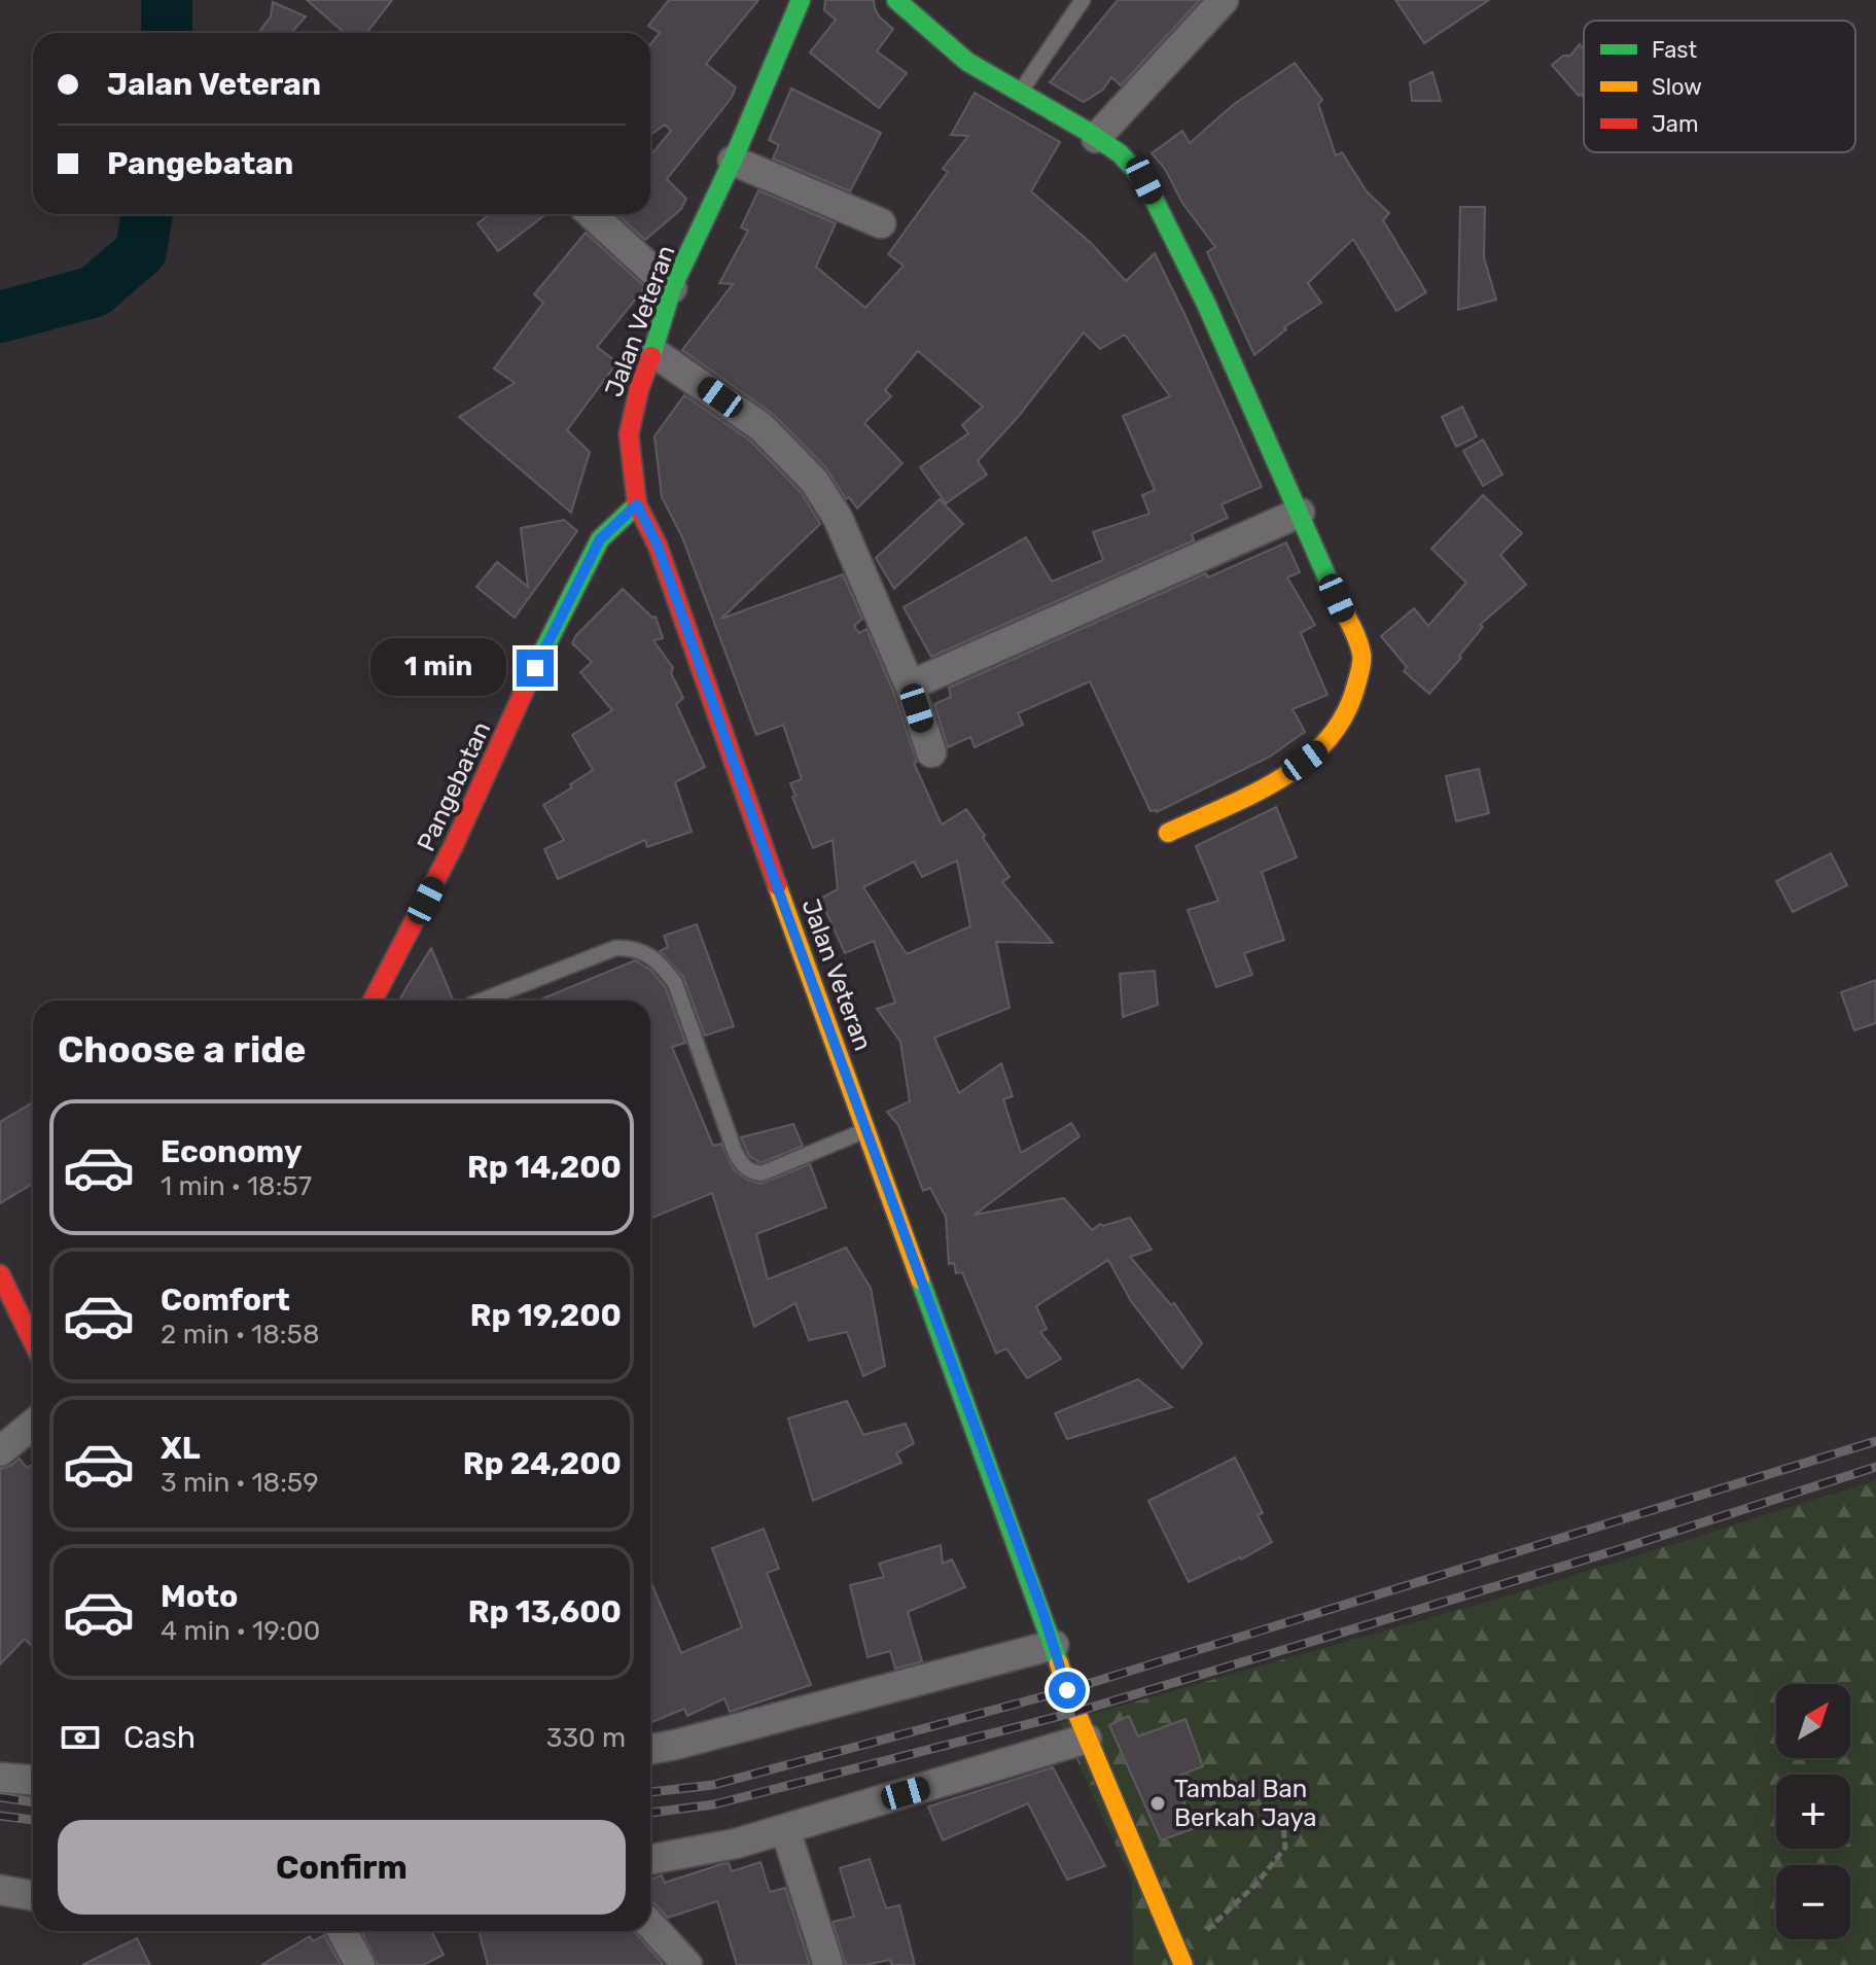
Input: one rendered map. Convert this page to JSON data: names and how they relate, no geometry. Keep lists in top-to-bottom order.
{
  "streets": {
    "main road": ["Jalan Veteran", "Pangebatan"]
  },
  "crossings": [
    ["Jalan Veteran", "Pangebatan"]
  ],
  "places": ["Tambal Ban Berkah Jaya"],
  "legend": ["Fast", "Slow", "Jam"],
  "north": "top right",
  "page": {
    "banner": ["Jalan Veteran", "Pangebatan"],
    "bubble": "1 min",
    "heading": "Choose a ride",
    "list": [
      {
        "name": "Economy",
        "note": "1 min · 18:57",
        "value": "Rp 14,200"
      },
      {
        "name": "Comfort",
        "note": "2 min · 18:58",
        "value": "Rp 19,200"
      },
      {
        "name": "XL",
        "note": "3 min · 18:59",
        "value": "Rp 24,200"
      },
      {
        "name": "Moto",
        "note": "4 min · 19:00",
        "value": "Rp 13,600"
      }
    ],
    "map_buttons": ["+", "−"],
    "pay": ["Cash", "330 m"],
    "buttons": "Confirm"
  }
}
